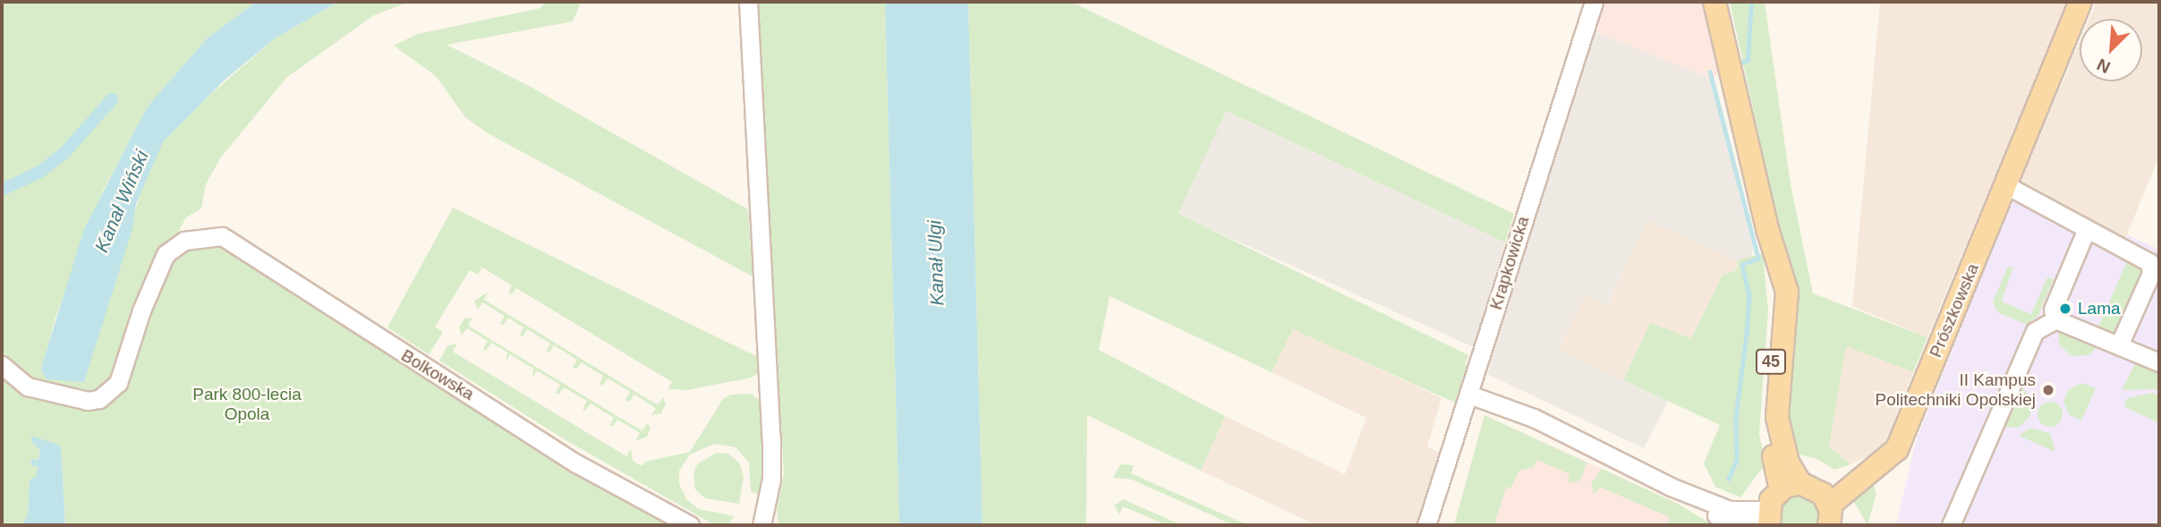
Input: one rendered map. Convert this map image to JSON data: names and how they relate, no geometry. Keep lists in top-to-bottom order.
{
  "streets": {
    "main road": ["Prószkowska", "45"],
    "street": ["Krapkowicka", "Bolkowska"]
  },
  "crossings": [
    ["Prószkowska", "45"]
  ],
  "water": ["Kanał Wiński", "Kanał Ulgi"],
  "parks": ["Park 800-lecia Opola"],
  "places": ["Lama", "II Kampus Politechniki Opolskiej"],
  "north": "bottom left"
}
